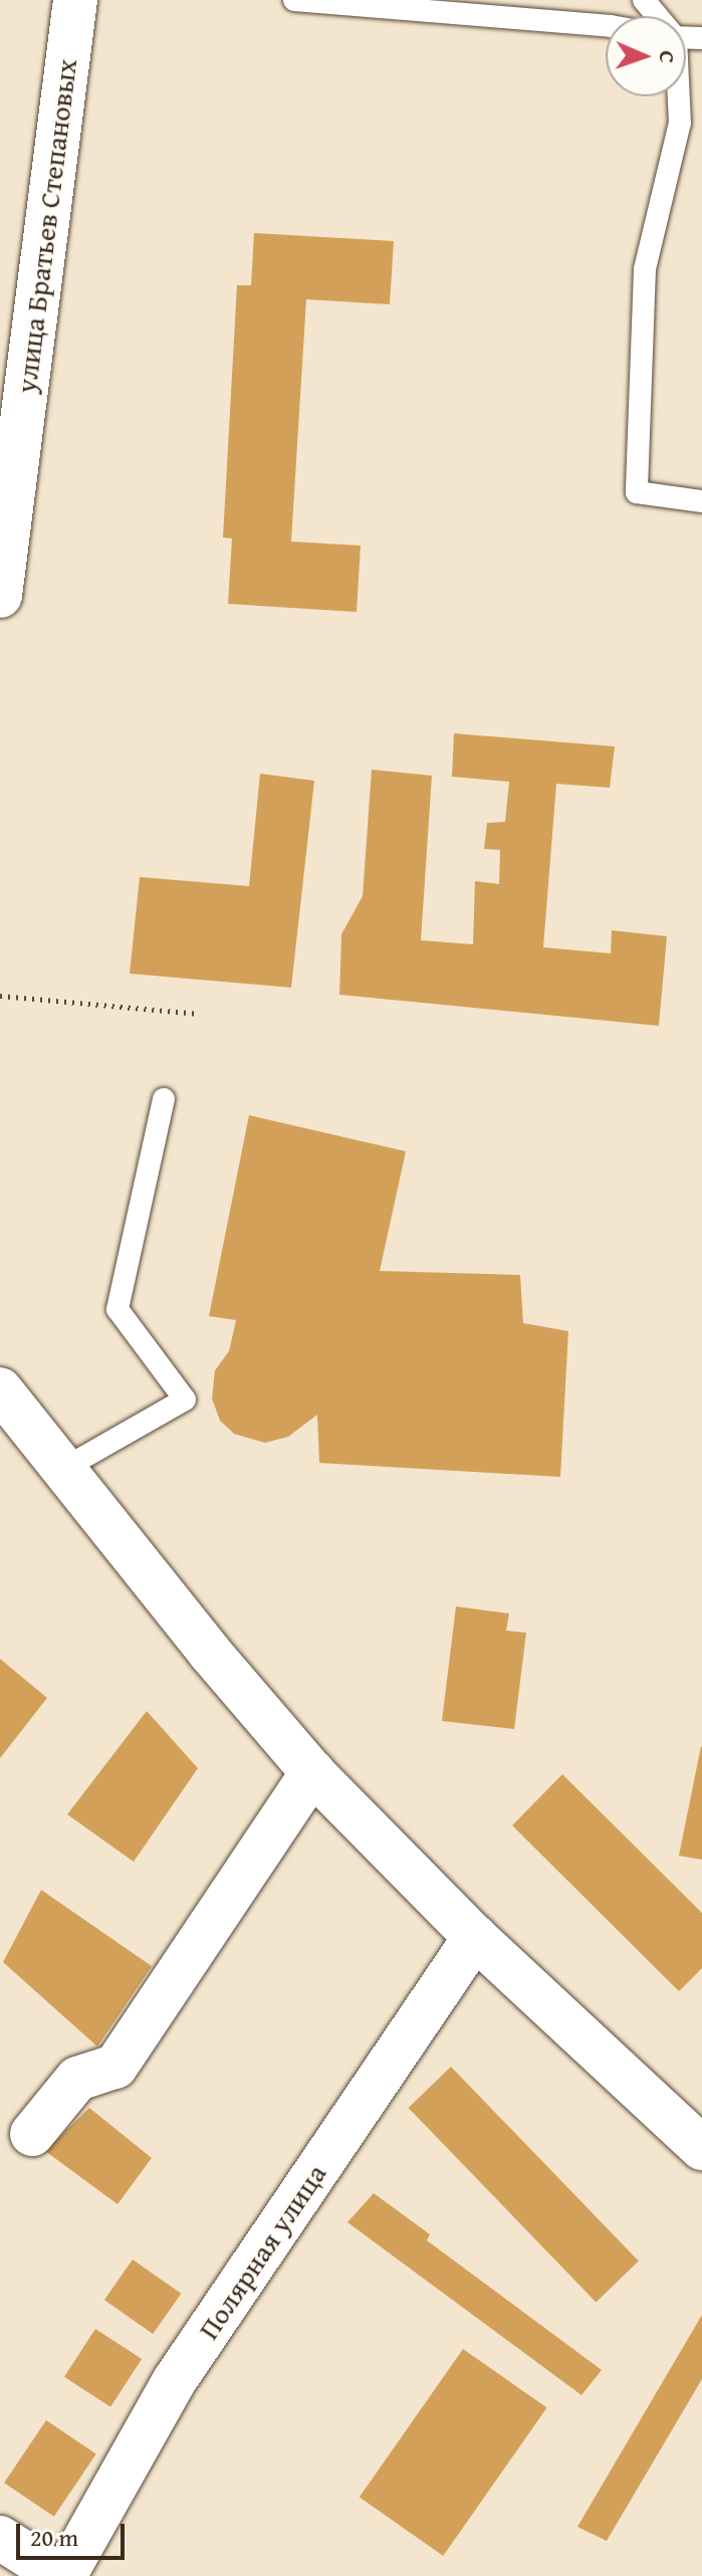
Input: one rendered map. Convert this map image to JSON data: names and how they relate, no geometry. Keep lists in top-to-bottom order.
{
  "streets": {
    "street": ["улица Братьев Степановых", "Полярная улица"]
  },
  "scale_bar": "20 m",
  "north": "right"
}
